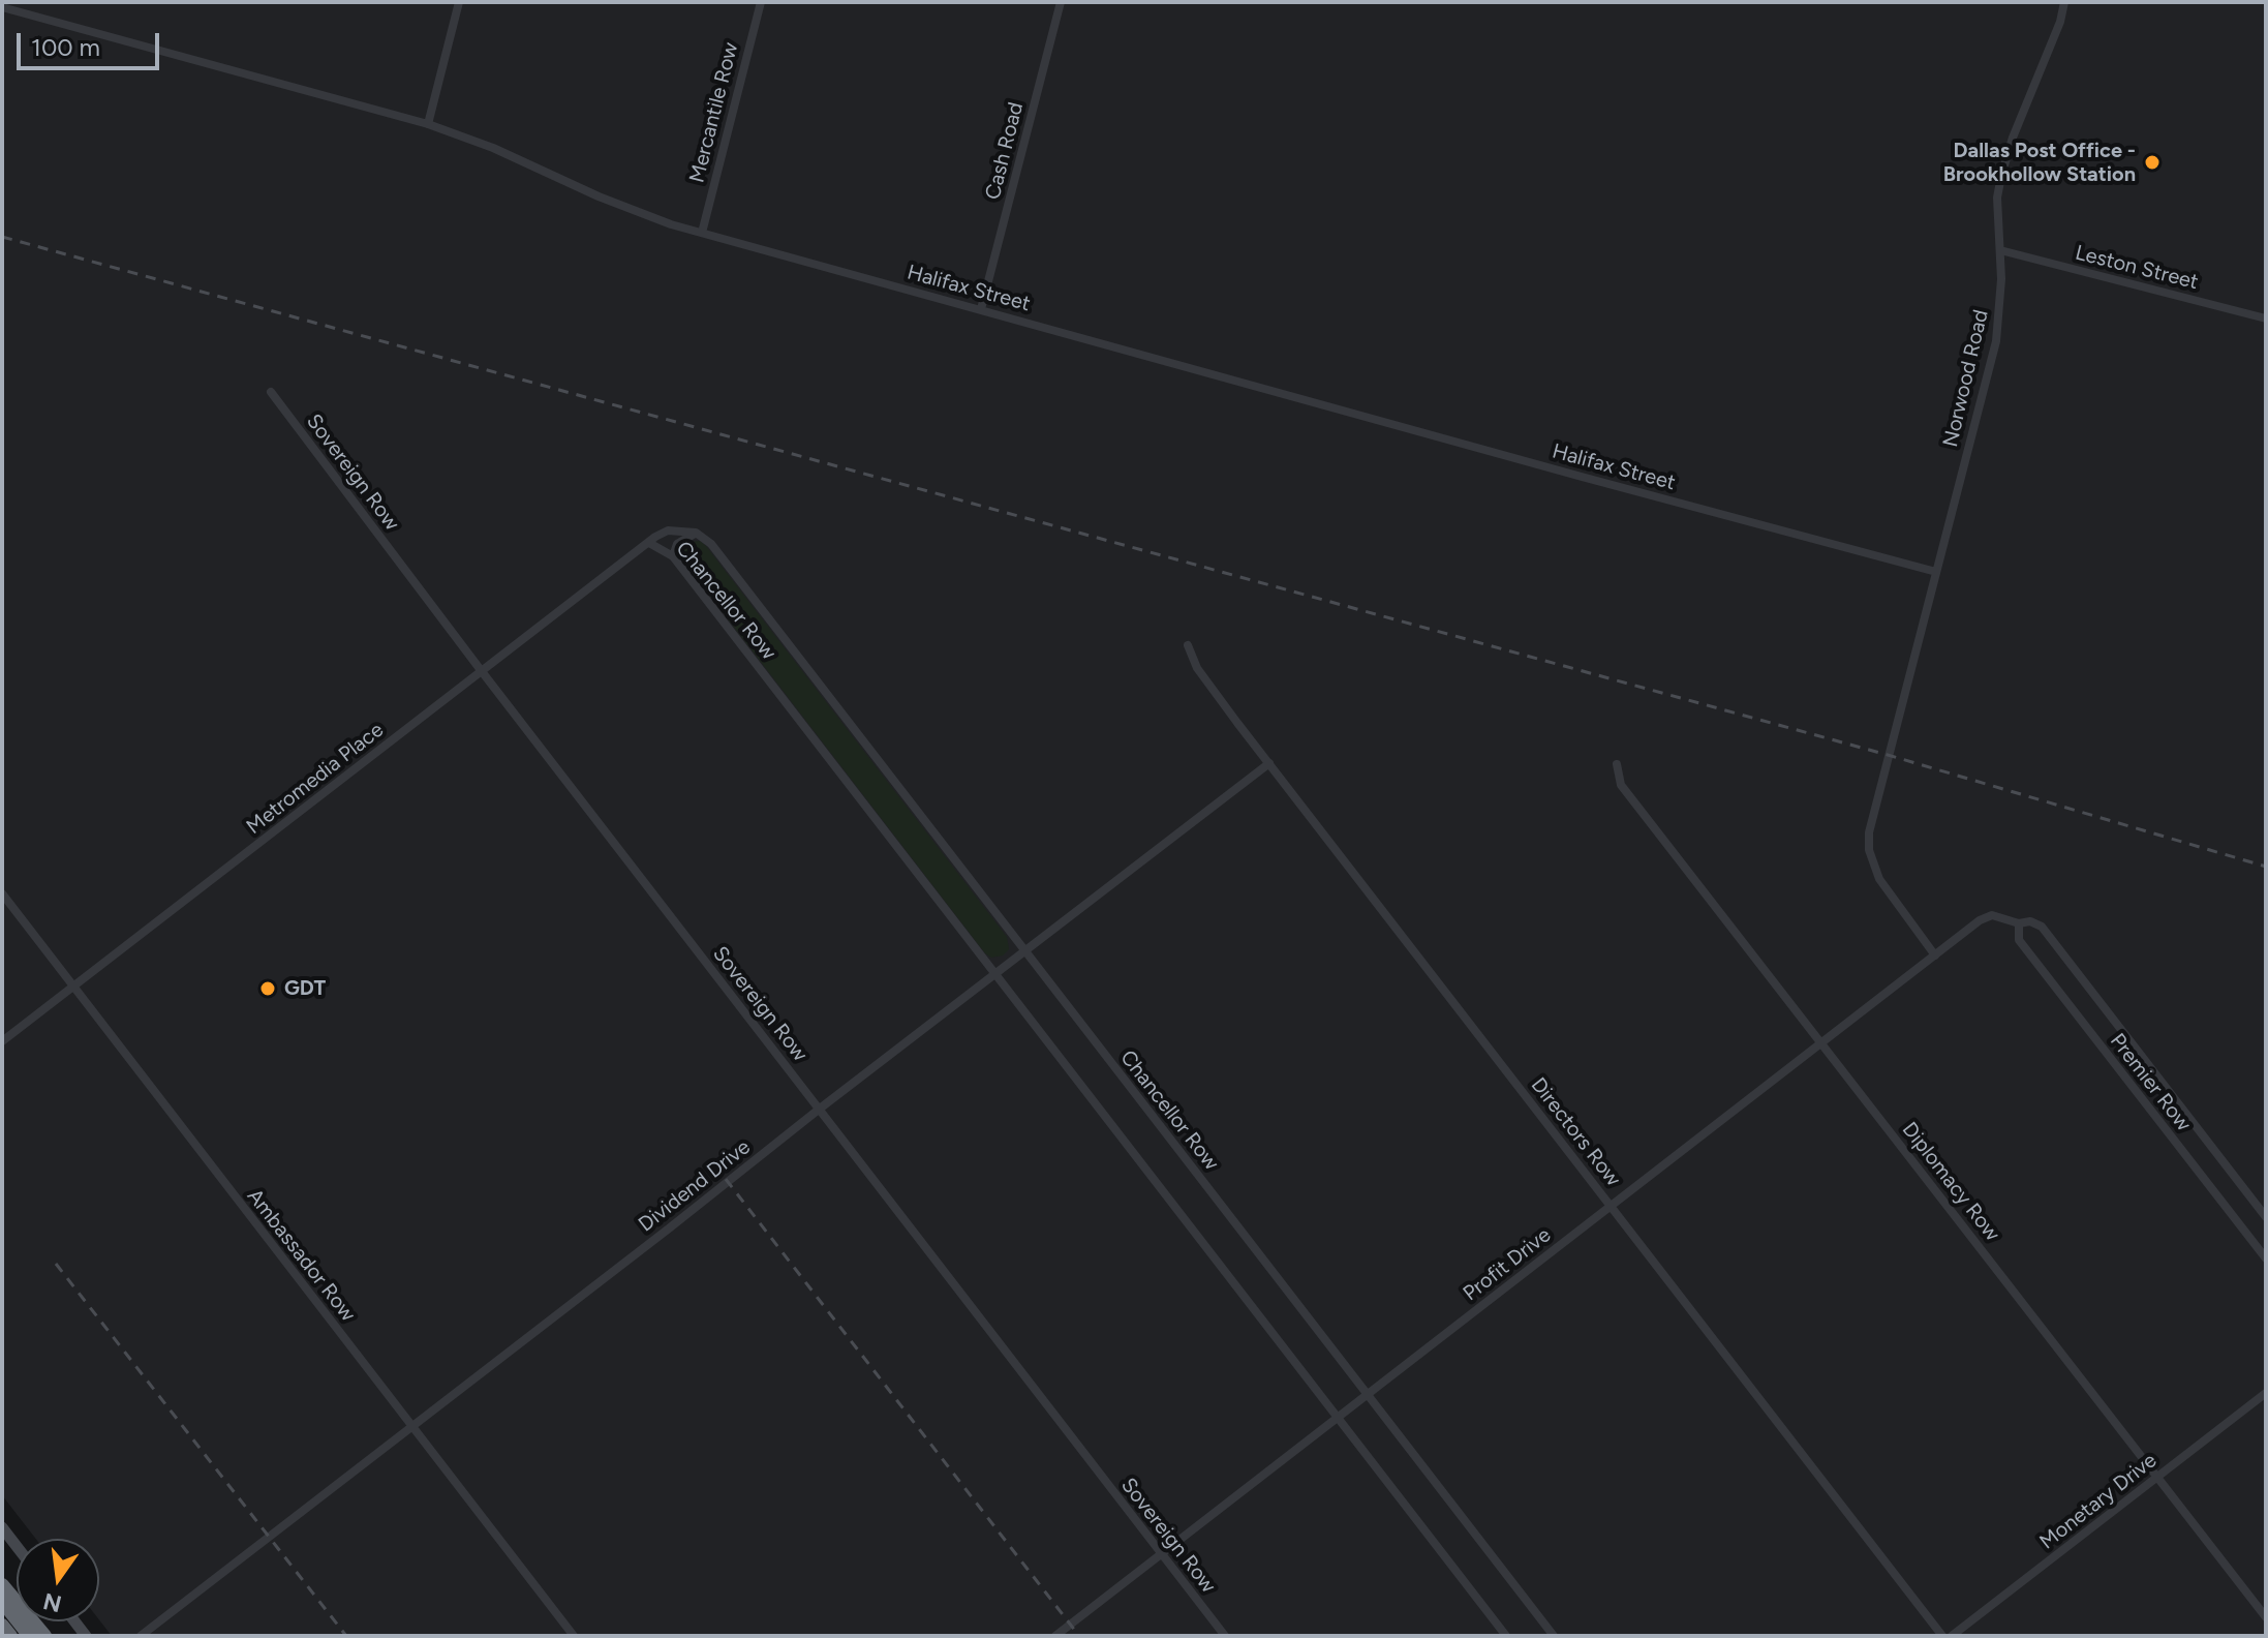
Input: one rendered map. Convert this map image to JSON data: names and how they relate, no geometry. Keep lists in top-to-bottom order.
{
  "streets": {
    "street": [
      "Mercantile Row",
      "Cash Road",
      "Leston Street",
      "Halifax Street",
      "Norwood Road",
      "Sovereign Row",
      "Chancellor Row",
      "Metromedia Place",
      "Premier Row",
      "Directors Row",
      "Diplomacy Row",
      "Dividend Drive",
      "Ambassador Row",
      "Profit Drive",
      "Monetary Drive"
    ]
  },
  "crossings": [
    ["Mercantile Row", "Halifax Street"],
    ["Cash Road", "Halifax Street"],
    ["Leston Street", "Norwood Road"],
    ["Halifax Street", "Norwood Road"],
    ["Norwood Road", "Profit Drive"],
    ["Sovereign Row", "Metromedia Place"],
    ["Sovereign Row", "Dividend Drive"],
    ["Sovereign Row", "Profit Drive"],
    ["Chancellor Row", "Metromedia Place"],
    ["Chancellor Row", "Dividend Drive"],
    ["Chancellor Row", "Profit Drive"],
    ["Metromedia Place", "Ambassador Row"],
    ["Premier Row", "Profit Drive"],
    ["Directors Row", "Dividend Drive"],
    ["Directors Row", "Profit Drive"],
    ["Diplomacy Row", "Profit Drive"],
    ["Diplomacy Row", "Monetary Drive"],
    ["Dividend Drive", "Ambassador Row"]
  ],
  "places": ["Dallas Post Office - Brookhollow Station", "GDT"],
  "scale_bar": "100 m",
  "north": "bottom"
}
